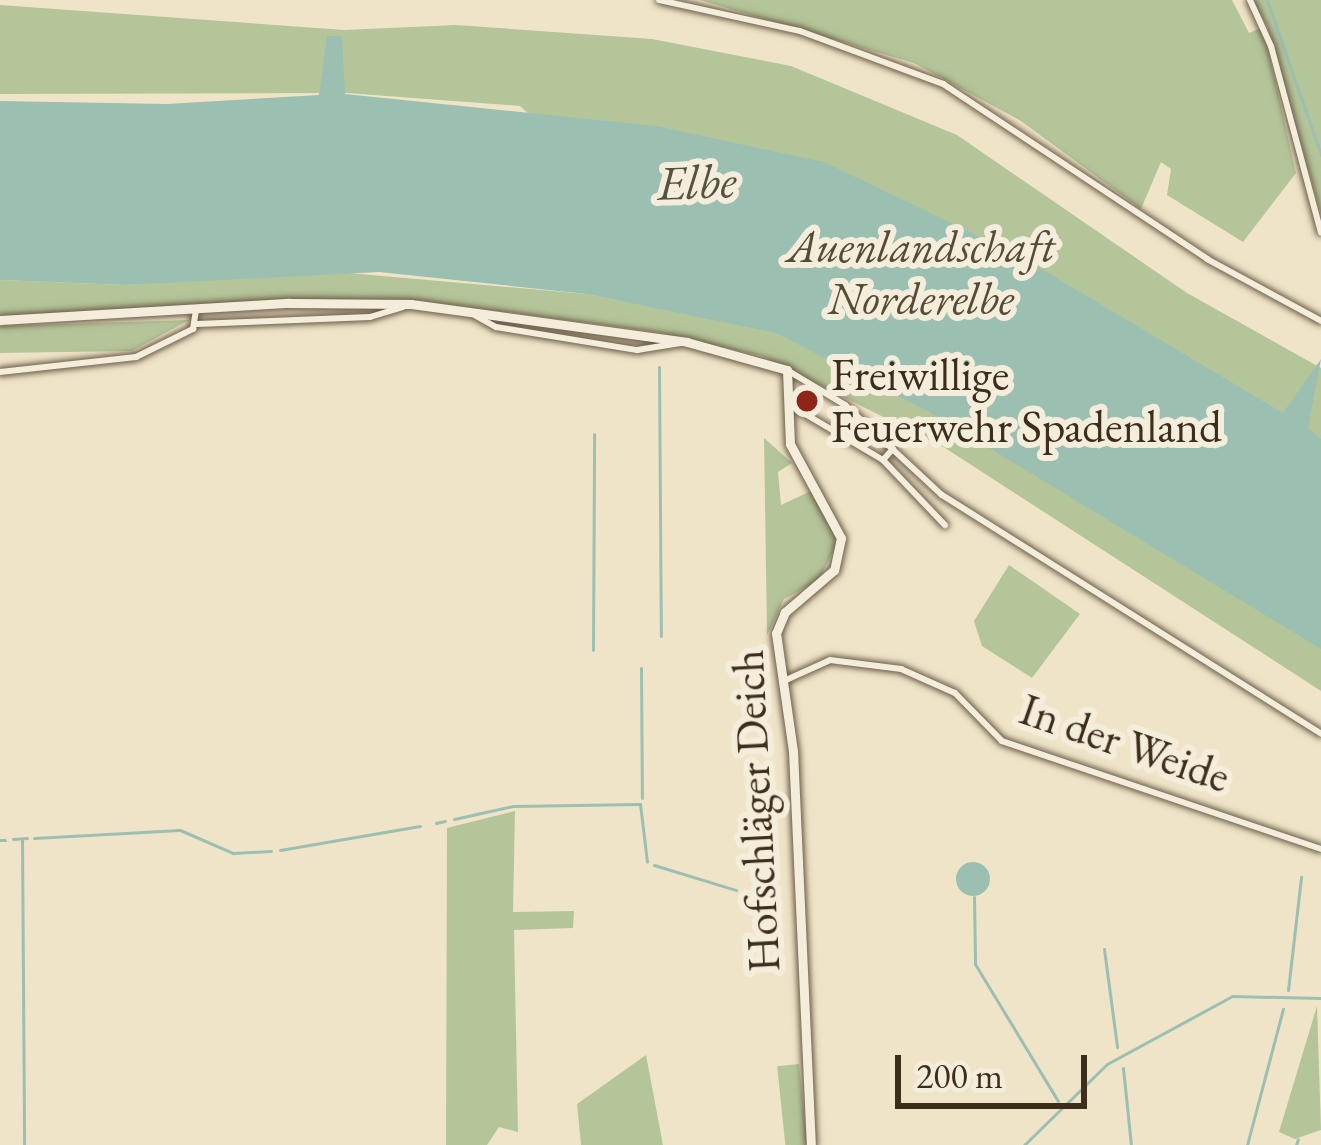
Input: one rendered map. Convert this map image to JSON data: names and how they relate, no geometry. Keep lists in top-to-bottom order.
{
  "streets": {
    "street": ["In der Weide", "Hofschläger Deich"]
  },
  "crossings": [
    ["In der Weide", "Hofschläger Deich"]
  ],
  "water": ["Elbe"],
  "parks": ["Auenlandschaft Norderelbe"],
  "places": ["Freiwillige Feuerwehr Spadenland"],
  "scale_bar": "200 m"
}
